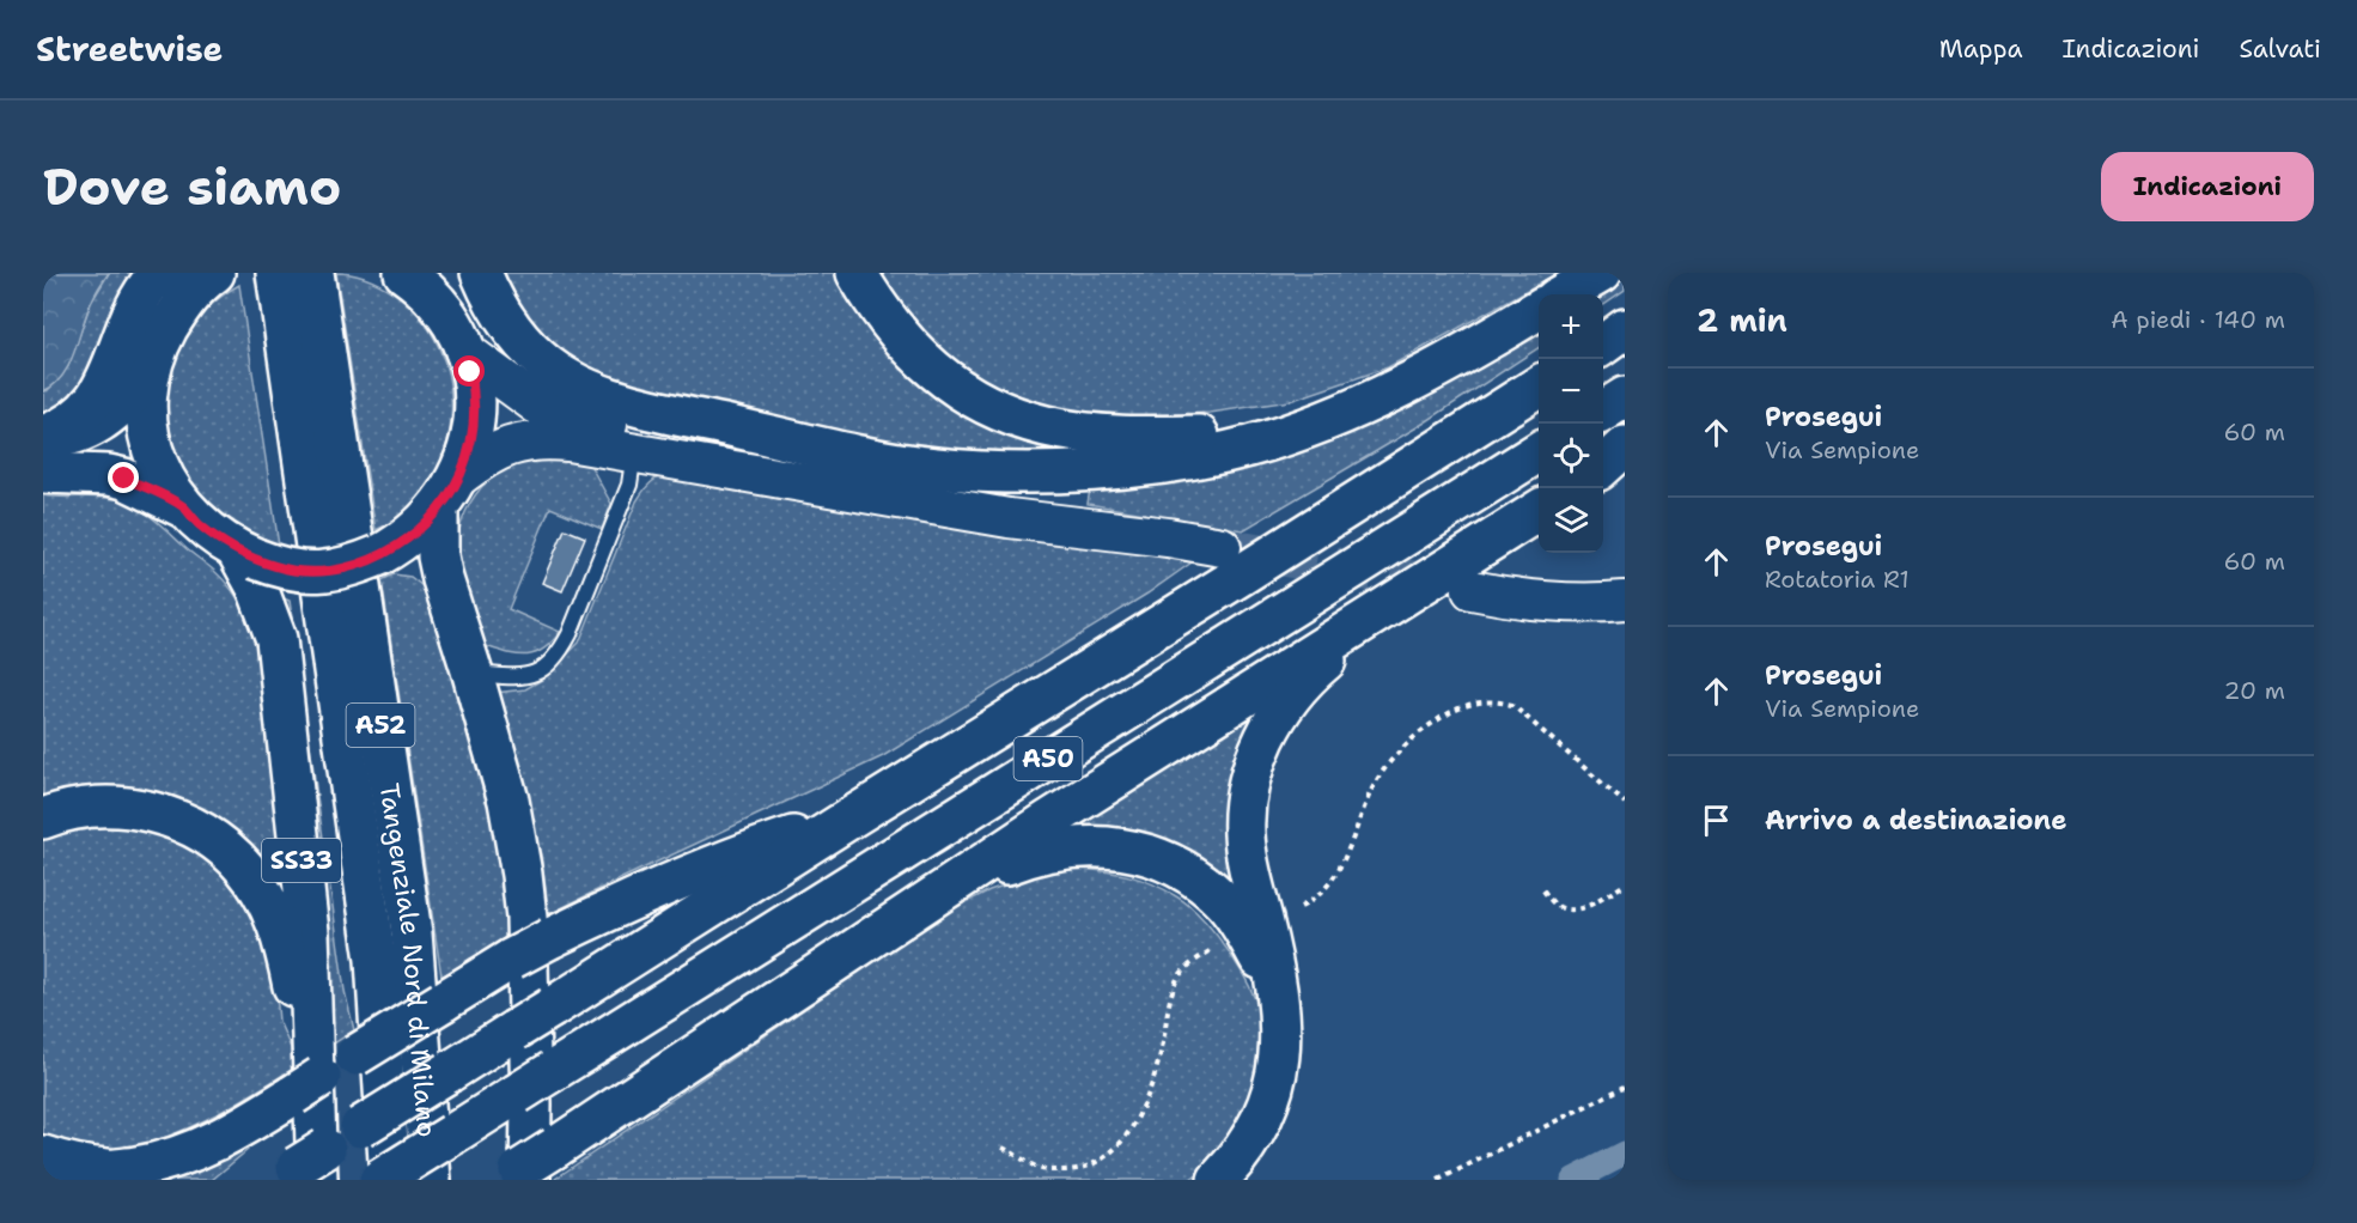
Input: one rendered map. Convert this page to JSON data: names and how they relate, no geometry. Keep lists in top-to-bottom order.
{
  "streets": {
    "main road": [
      "A52",
      "A50",
      "SS33",
      "Tangenziale Nord di Milano"
    ]
  },
  "crossings": [
    ["A50", "SS33"]
  ],
  "page": {
    "header": "Streetwise",
    "nav": ["Mappa", "Indicazioni", "Salvati"],
    "buttons": "Indicazioni",
    "title": "Dove siamo",
    "heading": ["2 min", "A piedi · 140 m"],
    "map_buttons": ["+", "−"],
    "list": [
      ["Prosegui", "Via Sempione", "60 m"],
      ["Prosegui", "Rotatoria R1", "60 m"],
      ["Prosegui", "Via Sempione", "20 m"],
      "Arrivo a destinazione"
    ]
  }
}
